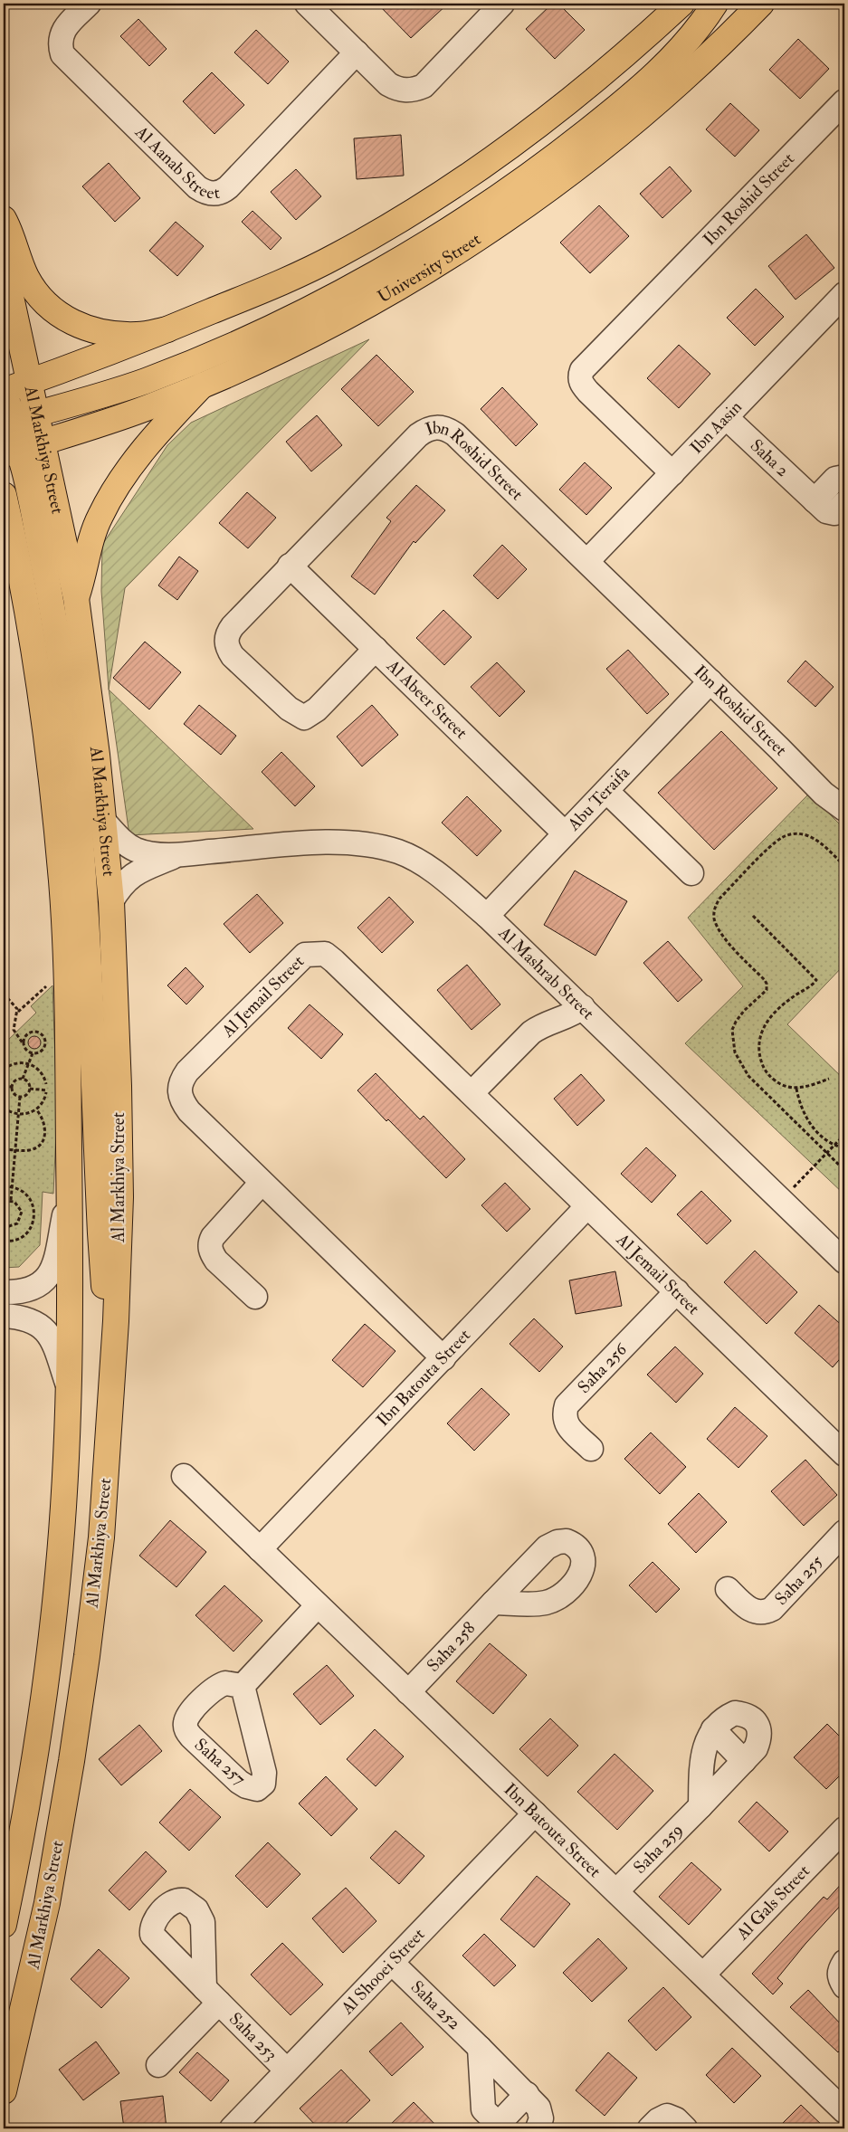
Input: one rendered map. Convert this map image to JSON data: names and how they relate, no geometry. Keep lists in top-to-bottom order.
{
  "streets": {
    "main road": ["University Street", "Al Markhiya Street"],
    "street": [
      "Al Aanab Street",
      "Ibn Roshid Street",
      "Ibn Aasin",
      "Saha 2",
      "Al Abeer Street",
      "Abu Teraifa",
      "Al Mashrab Street",
      "Al Jemail Street",
      "Saha 256",
      "Ibn Batouta Street",
      "Saha 255",
      "Saha 258",
      "Saha 259",
      "Al Gals Street",
      "Al Shooei Street",
      "Saha 252",
      "Saha 253"
    ]
  },
  "crossings": [
    ["Ibn Roshid Street", "Ibn Aasin"],
    ["Ibn Roshid Street", "Al Abeer Street"],
    ["Ibn Roshid Street", "Abu Teraifa"],
    ["University Street", "Al Markhiya Street"],
    ["Ibn Aasin", "Saha 2"],
    ["Al Markhiya Street", "Al Mashrab Street"],
    ["Al Abeer Street", "Abu Teraifa"],
    ["Abu Teraifa", "Al Mashrab Street"],
    ["Al Jemail Street", "Saha 256"],
    ["Al Jemail Street", "Ibn Batouta Street"],
    ["Ibn Batouta Street", "Saha 258"],
    ["Ibn Batouta Street", "Saha 259"],
    ["Ibn Batouta Street", "Al Gals Street"],
    ["Ibn Batouta Street", "Al Shooei Street"],
    ["Al Shooei Street", "Saha 252"],
    ["Al Shooei Street", "Saha 253"]
  ]
}
